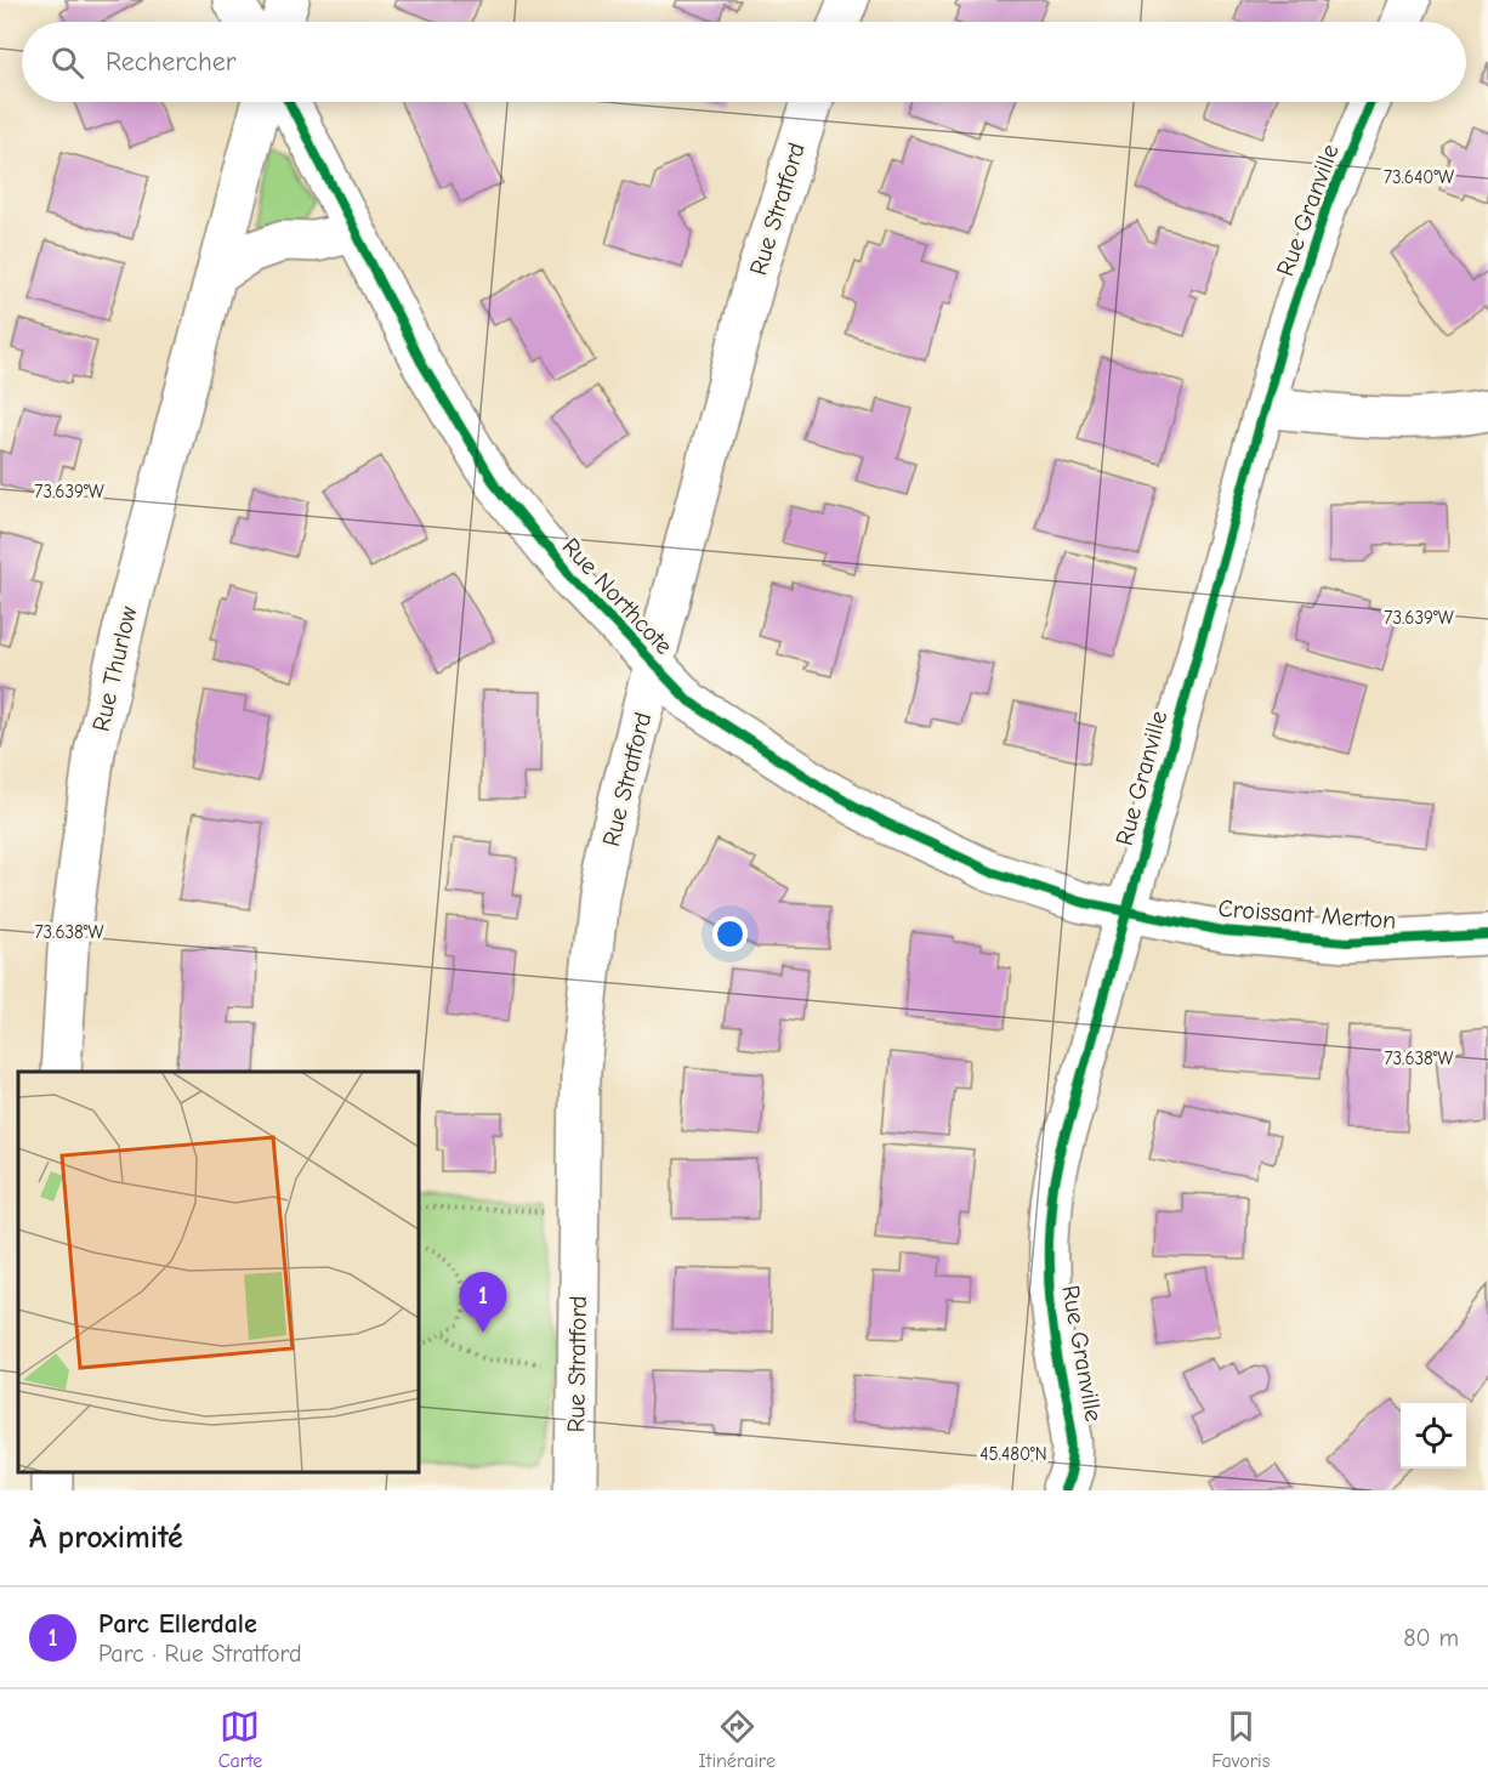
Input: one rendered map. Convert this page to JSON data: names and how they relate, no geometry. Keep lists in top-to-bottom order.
{
  "streets": {
    "street": [
      "Rue Stratford",
      "Rue Granville",
      "Rue Northcote",
      "Rue Thurlow",
      "Croissant Merton"
    ]
  },
  "crossings": [
    ["Rue Stratford", "Rue Northcote"],
    ["Rue Granville", "Rue Northcote"],
    ["Rue Granville", "Croissant Merton"],
    ["Rue Northcote", "Croissant Merton"]
  ],
  "page": {
    "search": "Rechercher",
    "pins": "1",
    "heading": "À proximité",
    "list": [
      {
        "mark": "1",
        "name": "Parc Ellerdale",
        "note": "Parc · Rue Stratford",
        "value": "80 m"
      }
    ],
    "nav": ["Carte", "Itinéraire", "Favoris"]
  },
  "coordinates": [
    "73.640°W",
    "73.639°W",
    "73.638°W",
    "45.480°N"
  ]
}
